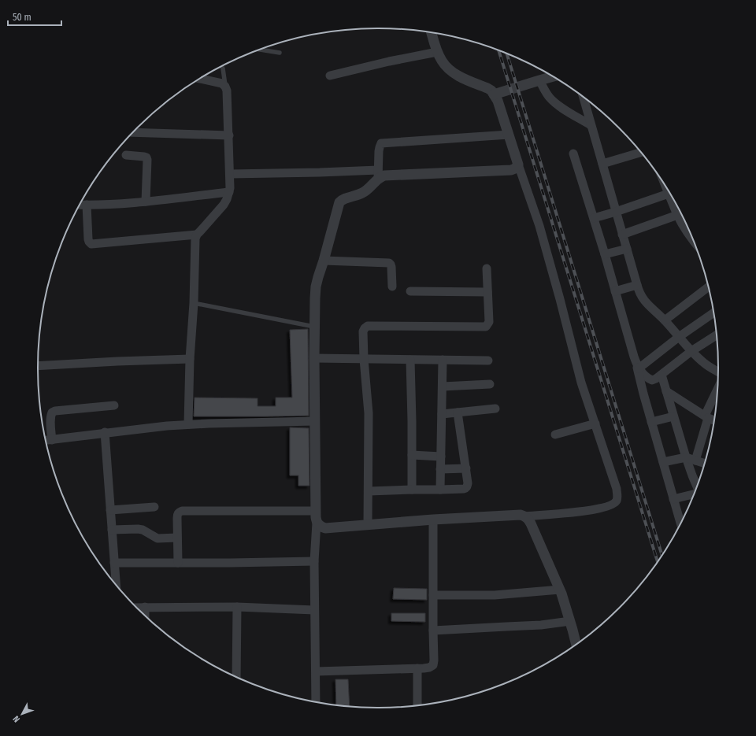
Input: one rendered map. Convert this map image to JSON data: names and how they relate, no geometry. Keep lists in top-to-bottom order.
{
  "scale_bar": "50 m",
  "north": "bottom left"
}
